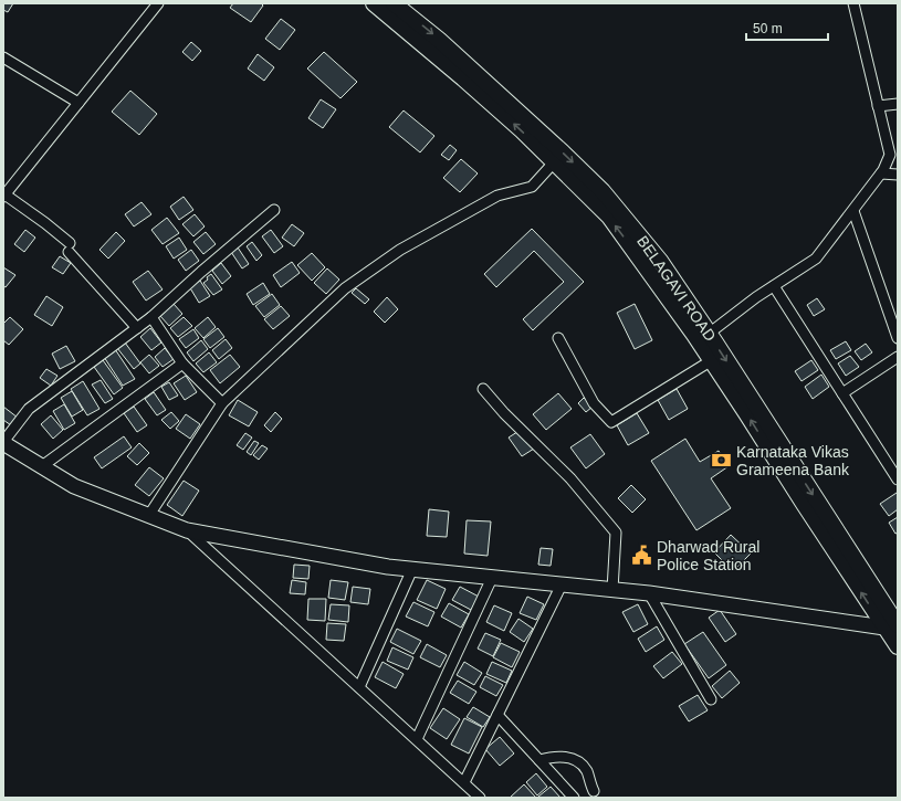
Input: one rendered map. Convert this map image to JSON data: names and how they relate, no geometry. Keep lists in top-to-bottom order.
{
  "streets": {
    "main road": ["BELAGAVI ROAD"]
  },
  "places": {
    "bank": ["Karnataka Vikas Grameena Bank"],
    "public building": ["Dharwad Rural Police Station"]
  },
  "scale_bar": "50 m"
}
